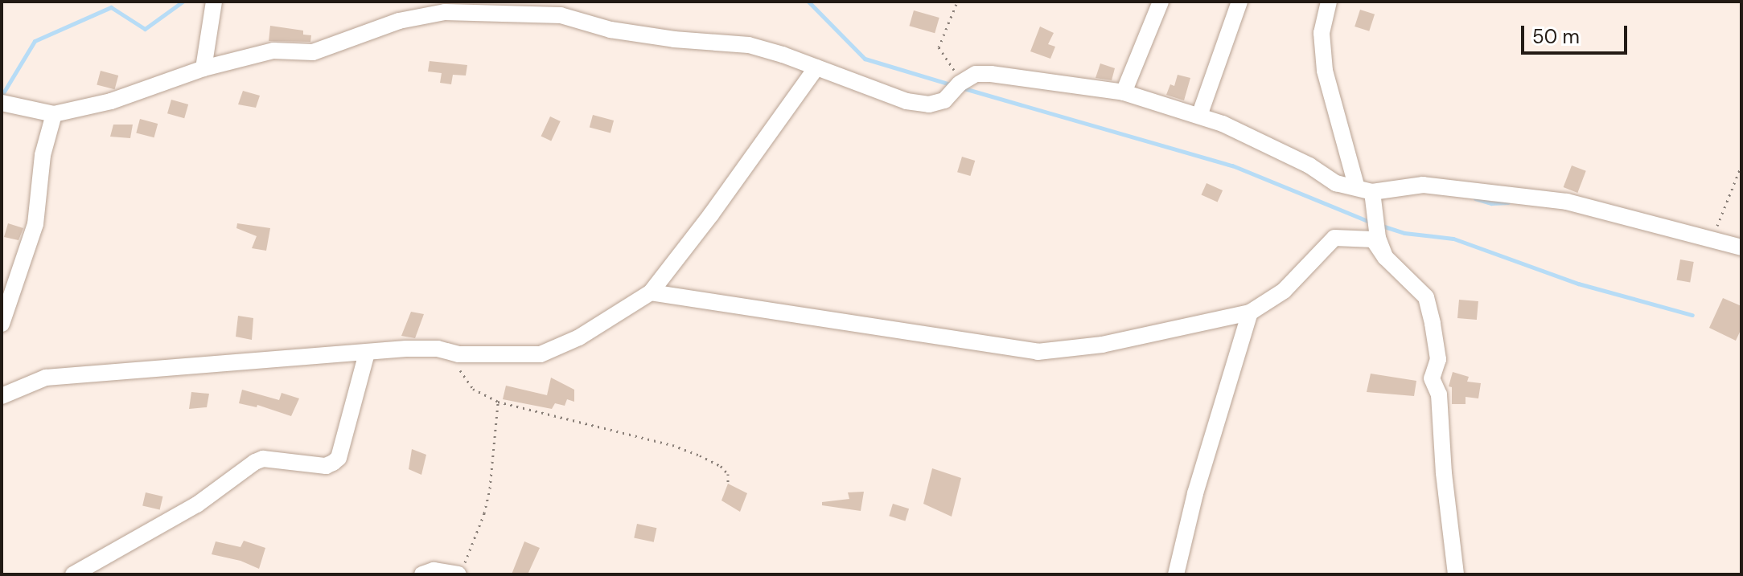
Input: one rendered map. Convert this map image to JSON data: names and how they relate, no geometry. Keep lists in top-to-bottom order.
{
  "scale_bar": "50 m"
}
